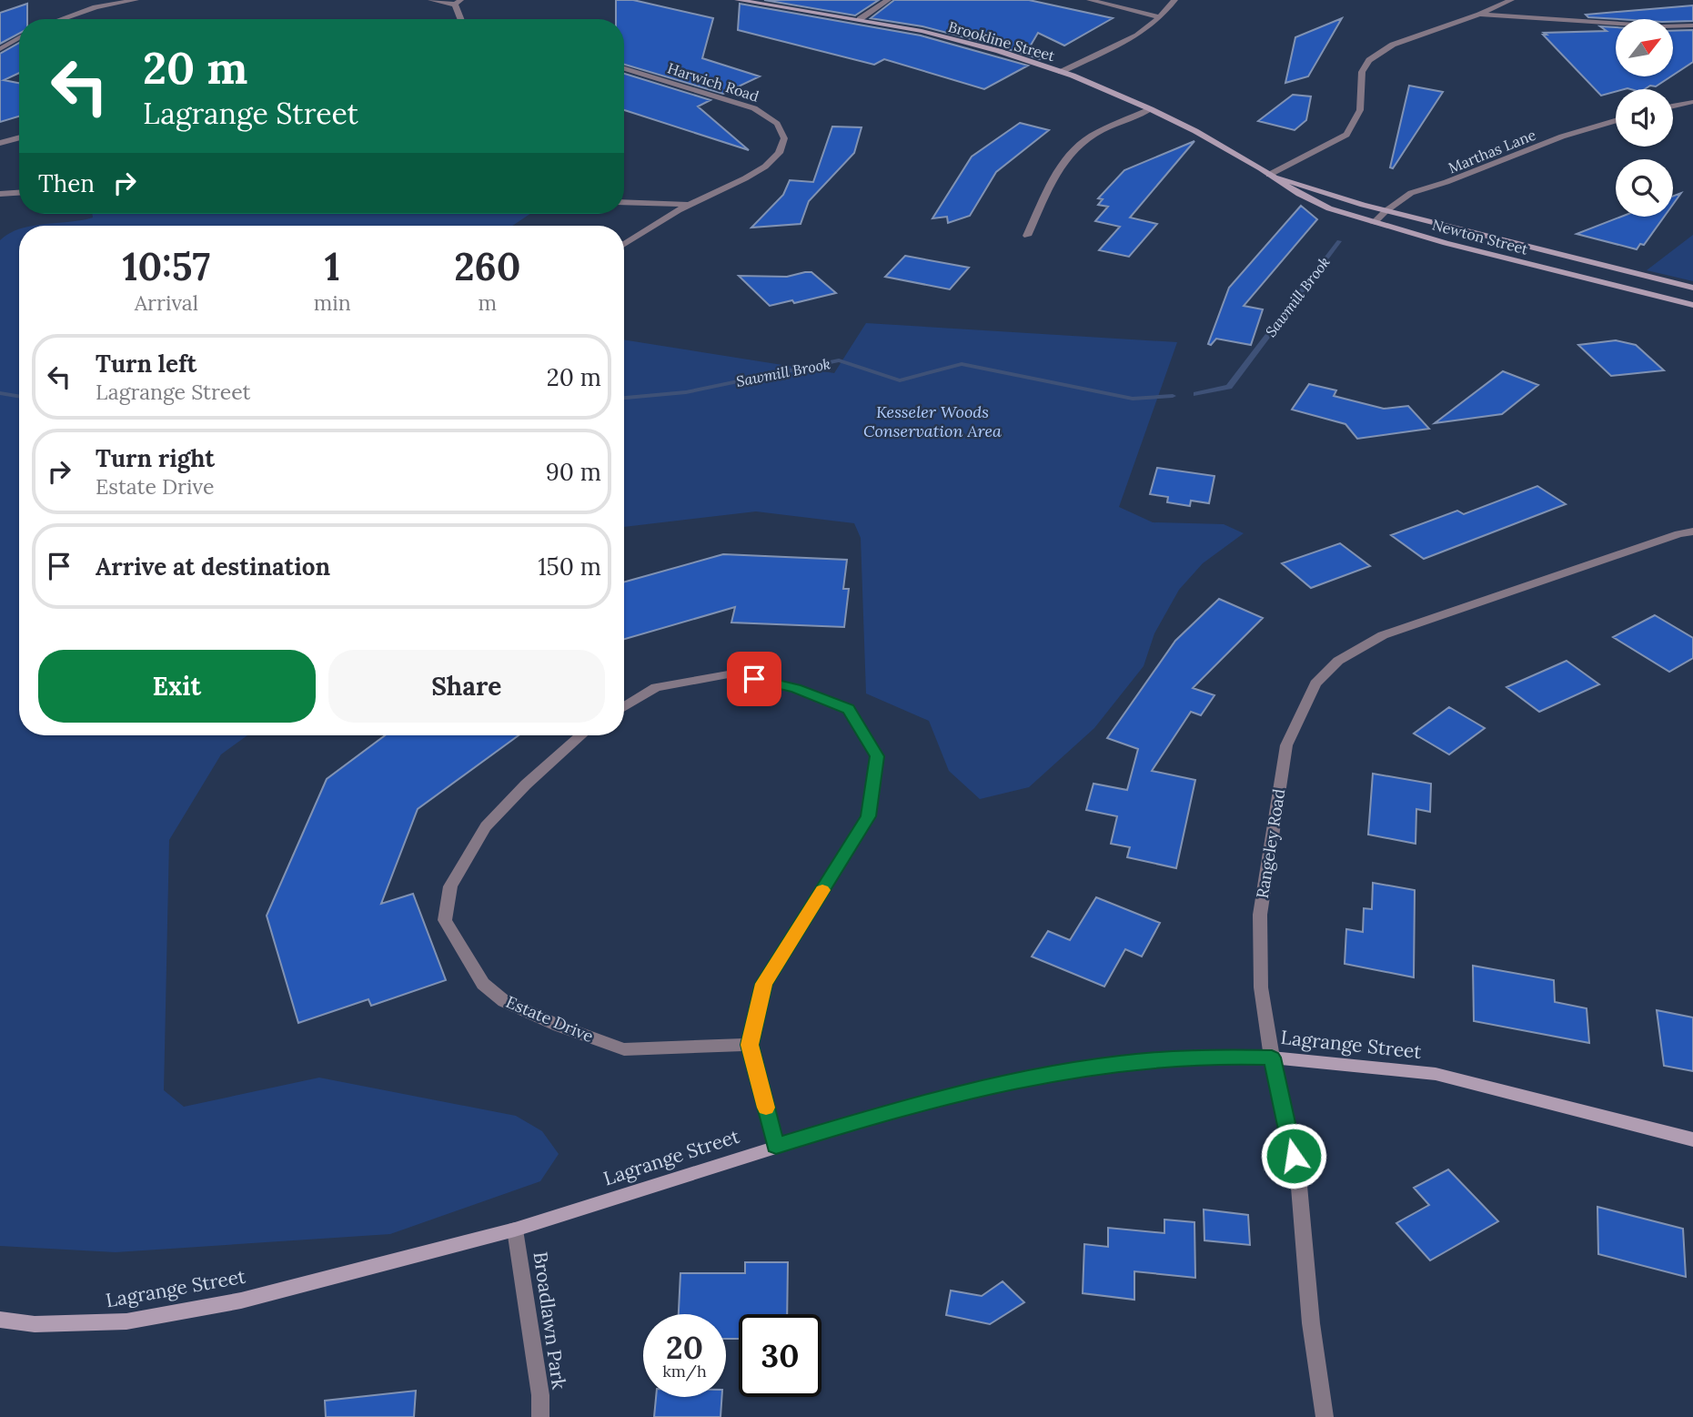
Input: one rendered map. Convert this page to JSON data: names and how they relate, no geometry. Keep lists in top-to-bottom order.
{
  "streets": {
    "main road": ["Brookline Street", "Newton Street", "Lagrange Street"],
    "street": [
      "Harwich Road",
      "Marthas Lane",
      "Rangeley Road",
      "Estate Drive",
      "Broadlawn Park"
    ]
  },
  "crossings": [
    ["Brookline Street", "Newton Street"],
    ["Marthas Lane", "Newton Street"],
    ["Rangeley Road", "Lagrange Street"],
    ["Lagrange Street", "Broadlawn Park"]
  ],
  "water": ["Sawmill Brook"],
  "parks": ["Kesseler Woods Conservation Area"],
  "north": "top right",
  "page": {
    "turn": ["20 m", "Lagrange Street"],
    "then": "Then",
    "eta": [
      "10:57",
      "Arrival",
      "1",
      "min",
      "260",
      "m"
    ],
    "list": [
      {
        "name": "Turn left",
        "note": "Lagrange Street",
        "value": "20 m"
      },
      {
        "name": "Turn right",
        "note": "Estate Drive",
        "value": "90 m"
      },
      {
        "name": "Arrive at destination",
        "value": "150 m"
      }
    ],
    "buttons": ["Exit", "Share"],
    "speed": "20 km/h",
    "limit": "30"
  }
}
